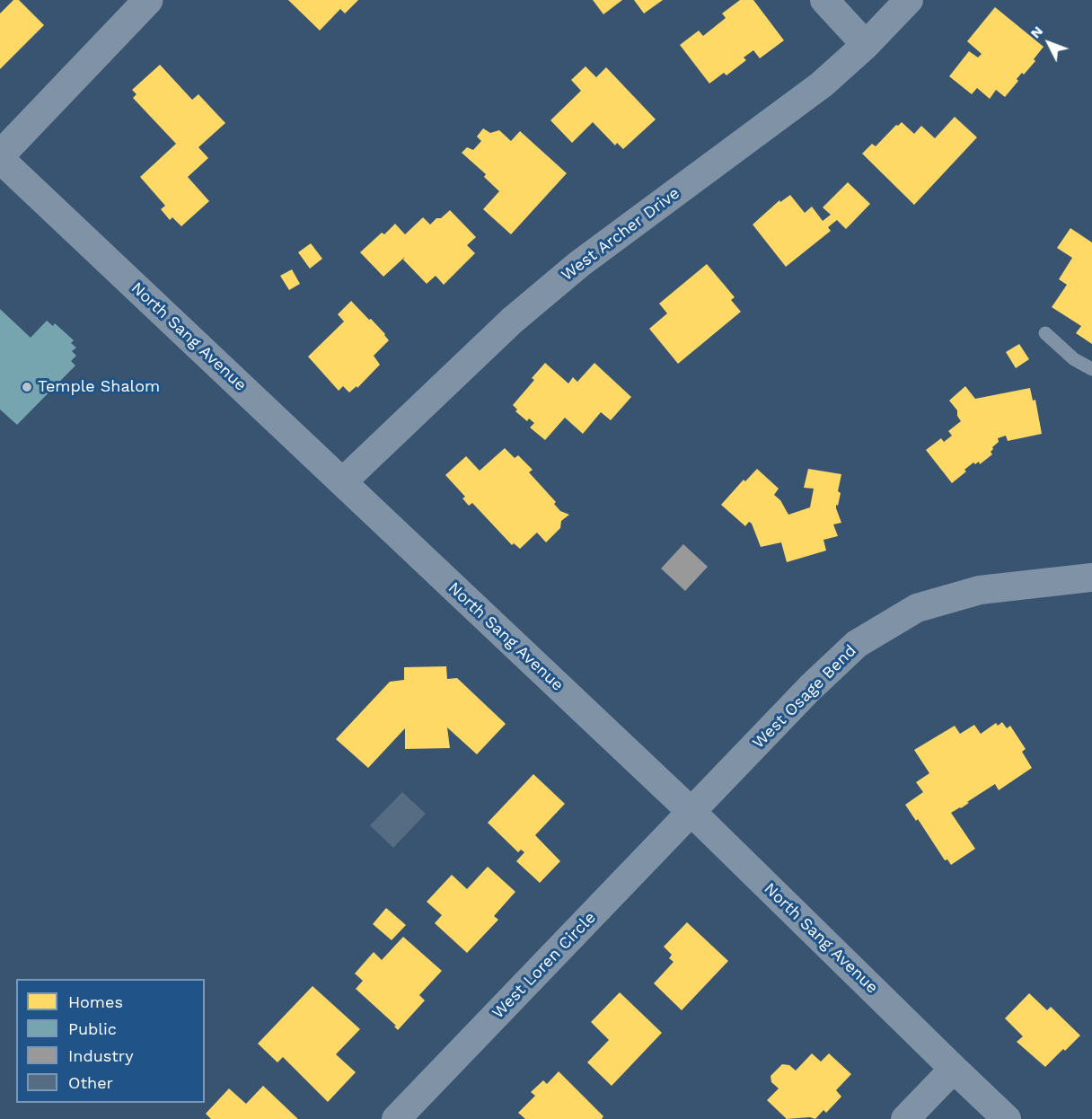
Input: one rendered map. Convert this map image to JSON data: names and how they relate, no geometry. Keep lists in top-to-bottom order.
{
  "streets": {
    "street": [
      "West Archer Drive",
      "North Sang Avenue",
      "West Osage Bend",
      "West Loren Circle"
    ]
  },
  "crossings": [
    ["West Archer Drive", "North Sang Avenue"],
    ["North Sang Avenue", "West Osage Bend"],
    ["North Sang Avenue", "West Loren Circle"],
    ["West Osage Bend", "West Loren Circle"]
  ],
  "places": ["Temple Shalom"],
  "legend": [
    "Homes",
    "Public",
    "Industry",
    "Other"
  ],
  "north": "top left"
}
